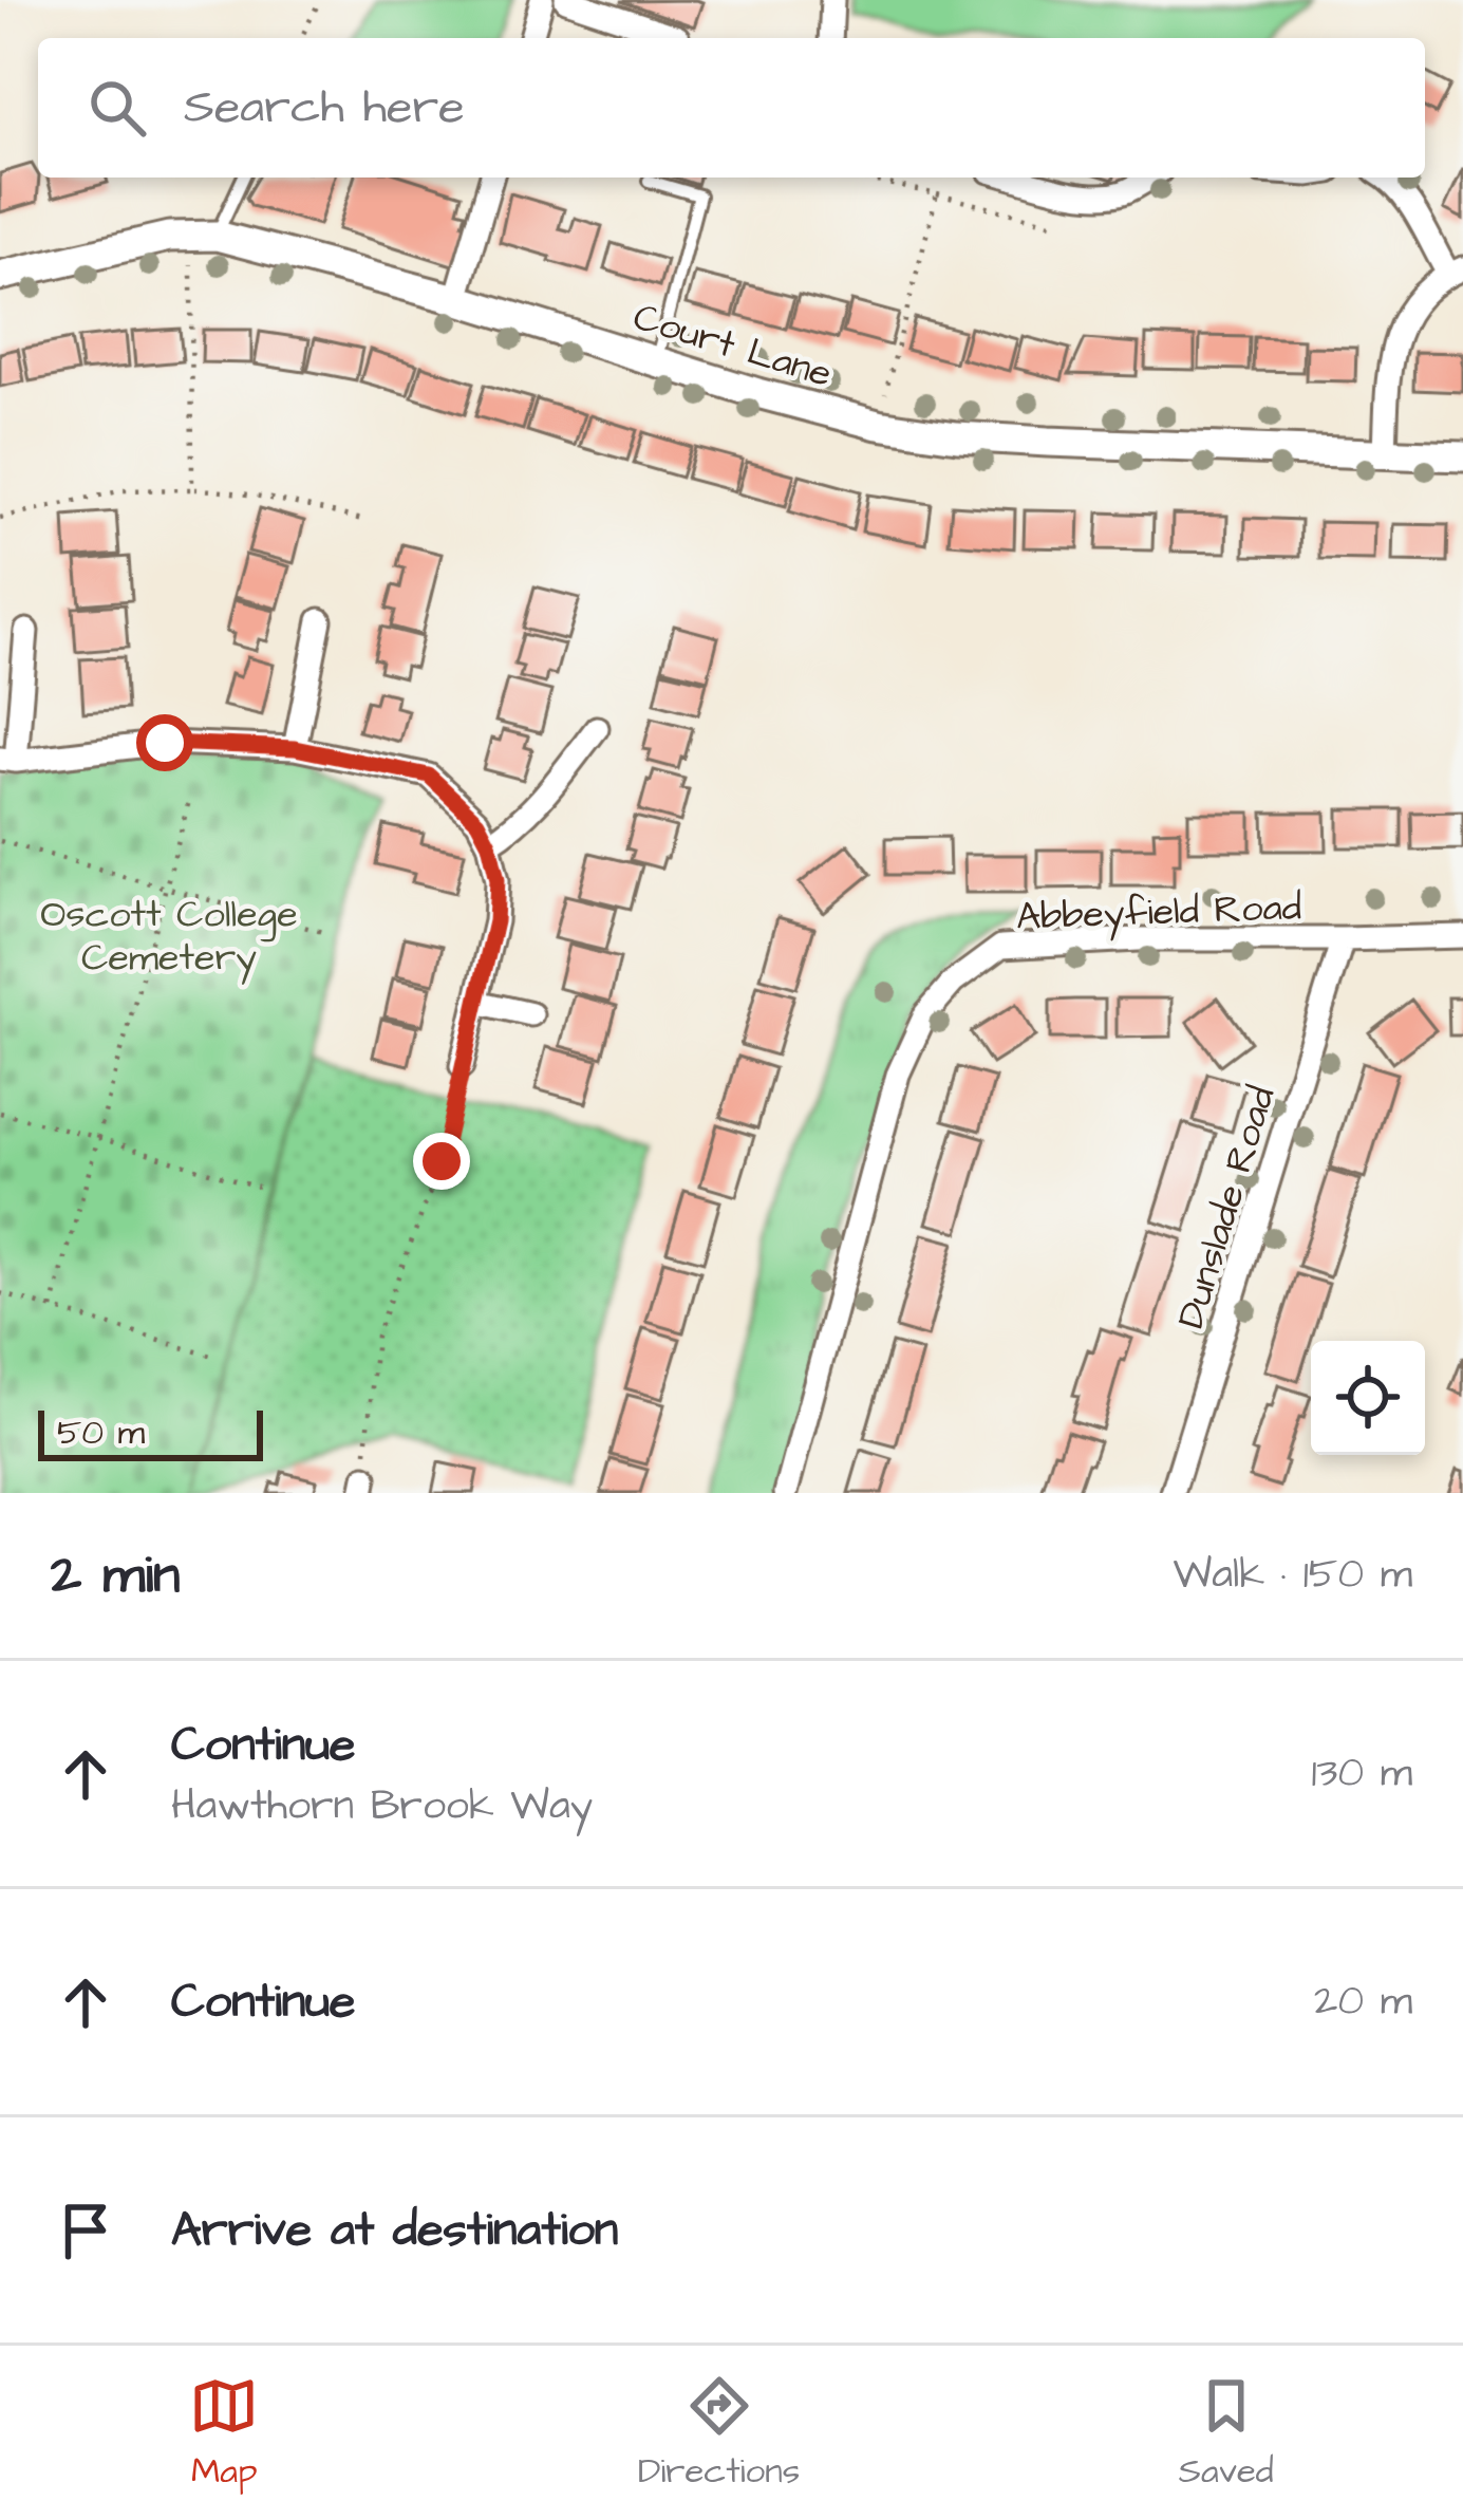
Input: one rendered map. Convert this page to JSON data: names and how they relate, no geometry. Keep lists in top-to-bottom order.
{
  "streets": {
    "street": ["Court Lane", "Abbeyfield Road", "Dunslade Road"]
  },
  "crossings": [
    ["Abbeyfield Road", "Dunslade Road"]
  ],
  "parks": ["Oscott College Cemetery"],
  "scale_bar": "50 m",
  "page": {
    "search": "Search here",
    "scale": "50 m",
    "heading": ["2 min", "Walk · 150 m"],
    "list": [
      ["Continue", "Hawthorn Brook Way", "130 m"],
      ["Continue", "20 m"],
      "Arrive at destination"
    ],
    "nav": ["Map", "Directions", "Saved"]
  }
}
